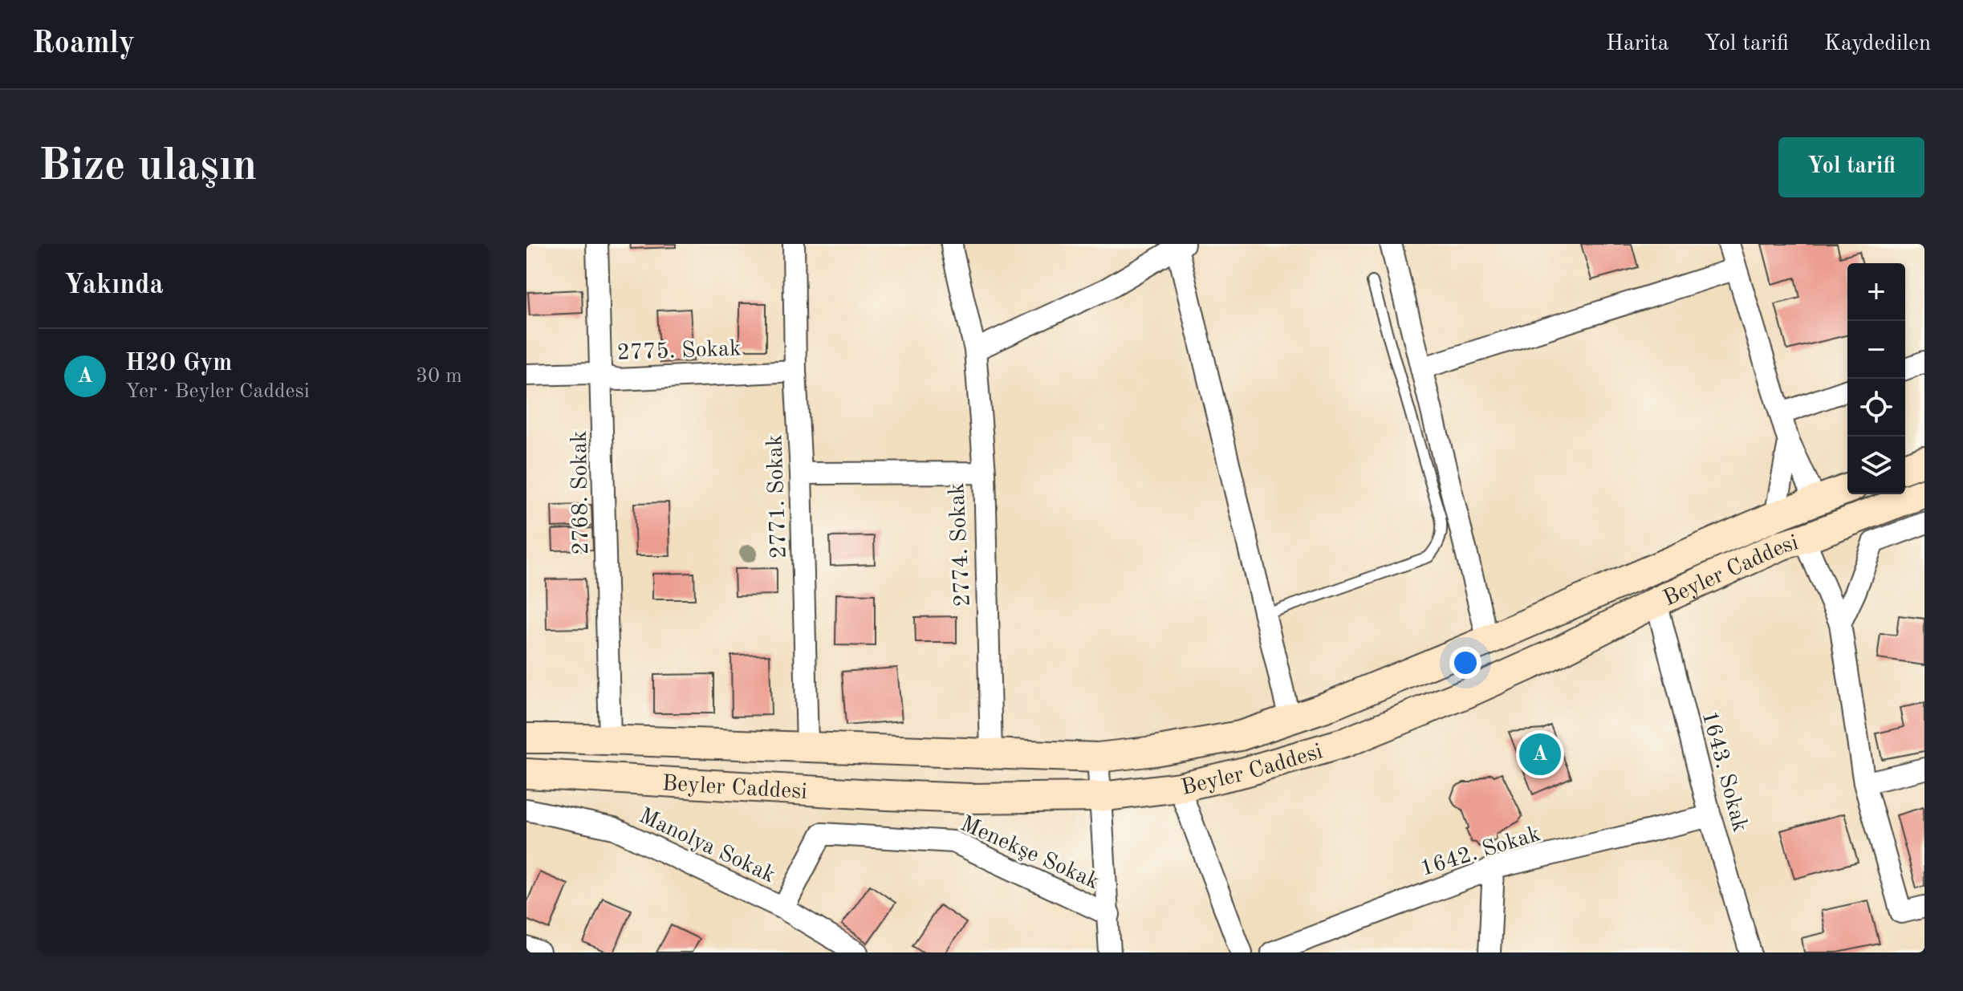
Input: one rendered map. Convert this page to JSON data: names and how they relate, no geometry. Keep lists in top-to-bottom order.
{
  "streets": {
    "main road": ["Beyler Caddesi"],
    "street": [
      "2775. Sokak",
      "2768. Sokak",
      "2771. Sokak",
      "2774. Sokak",
      "1643. Sokak",
      "Manolya Sokak",
      "1642. Sokak",
      "Menekşe Sokak"
    ]
  },
  "crossings": [
    ["2775. Sokak", "2768. Sokak"],
    ["2775. Sokak", "2771. Sokak"],
    ["2768. Sokak", "Beyler Caddesi"],
    ["2771. Sokak", "2774. Sokak"],
    ["2771. Sokak", "Beyler Caddesi"],
    ["2774. Sokak", "Beyler Caddesi"],
    ["Beyler Caddesi", "1643. Sokak"],
    ["1643. Sokak", "1642. Sokak"],
    ["Manolya Sokak", "Menekşe Sokak"]
  ],
  "page": {
    "header": "Roamly",
    "nav": ["Harita", "Yol tarifi", "Kaydedilen"],
    "buttons": "Yol tarifi",
    "title": "Bize ulaşın",
    "heading": "Yakında",
    "map_buttons": ["+", "−"],
    "list": [
      {
        "mark": "A",
        "name": "H2O Gym",
        "note": "Yer · Beyler Caddesi",
        "value": "30 m"
      }
    ],
    "pins": "A"
  }
}
